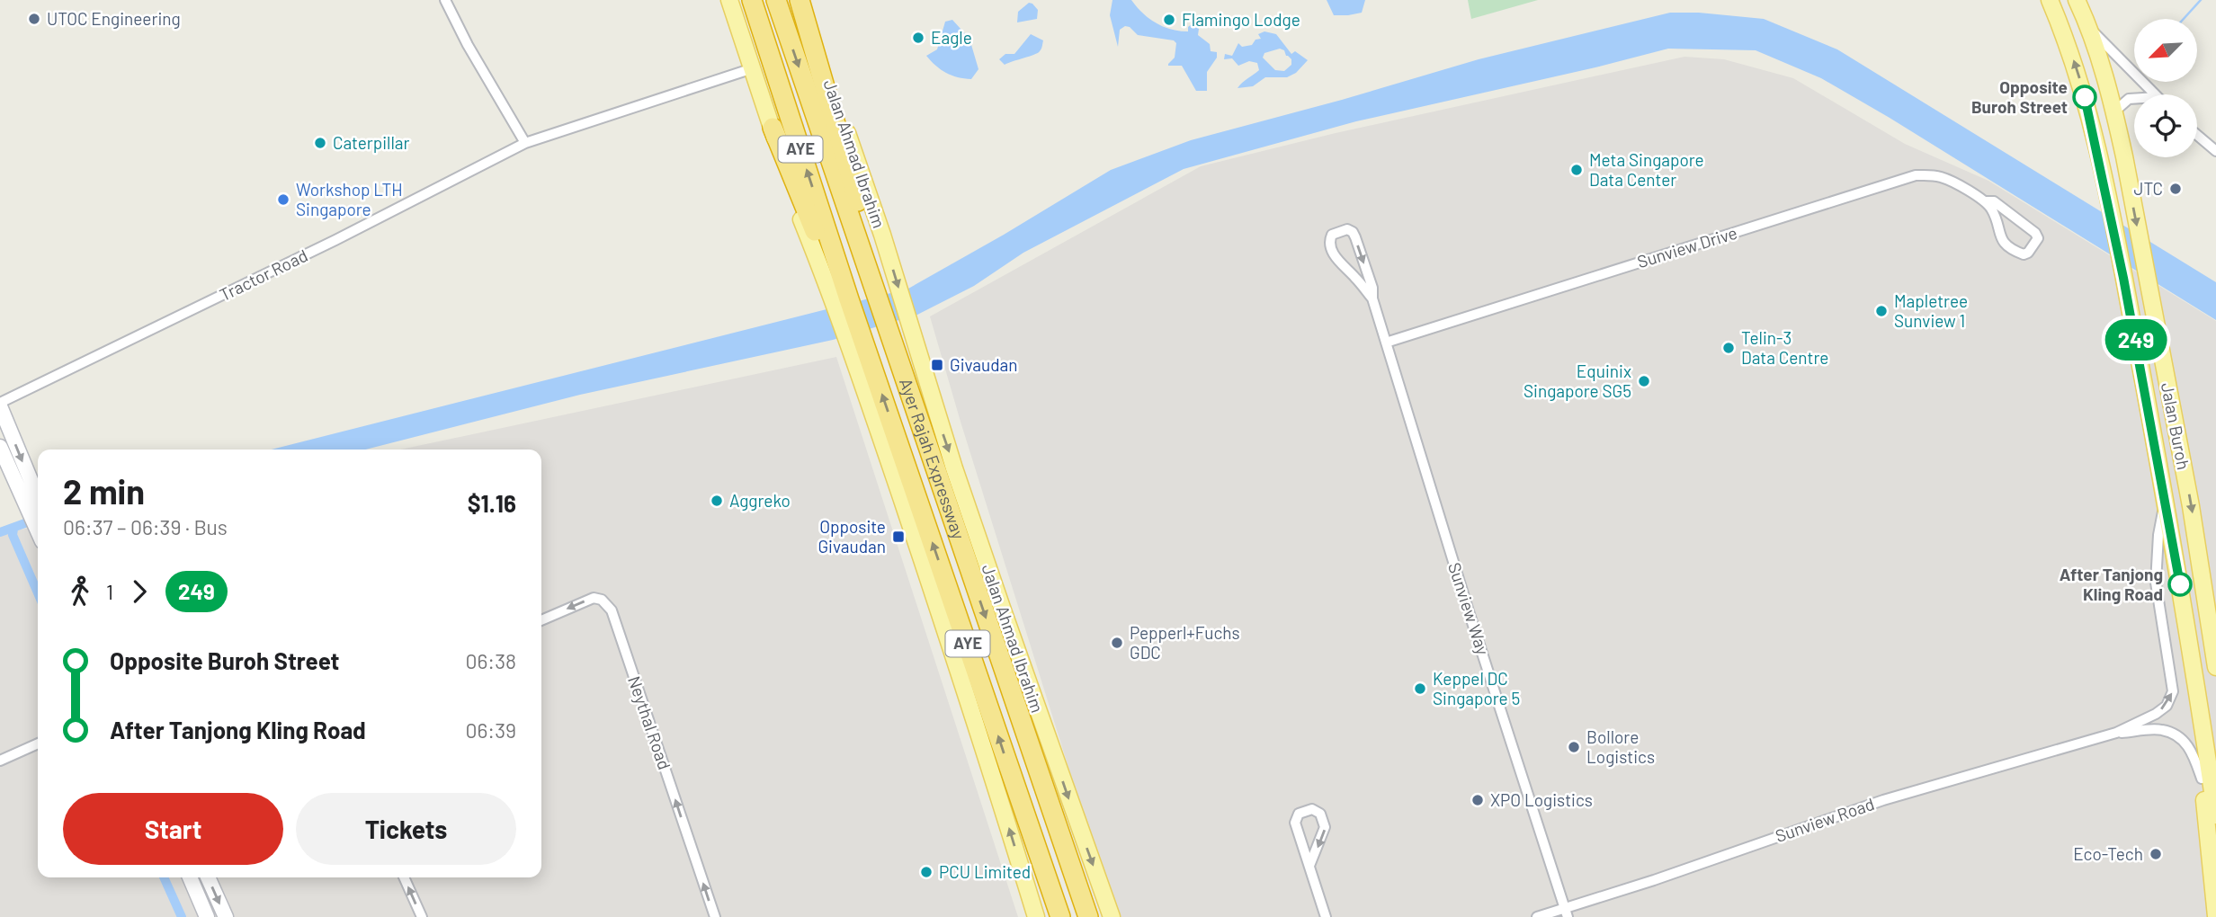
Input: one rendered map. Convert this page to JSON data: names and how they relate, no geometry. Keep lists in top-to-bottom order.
{
  "streets": {
    "highway": ["AYE", "Ayer Rajah Expressway"],
    "main road": ["Jalan Ahmad Ibrahim", "Jalan Buroh"],
    "street": [
      "Sunview Drive",
      "Tractor Road",
      "Sunview Way",
      "Neythal Road",
      "Sunview Road"
    ]
  },
  "crossings": [
    ["Sunview Drive", "Sunview Way"],
    ["Jalan Buroh", "Sunview Road"],
    ["Sunview Way", "Sunview Road"]
  ],
  "one_way": ["Neythal Road"],
  "places": {
    "other": [
      "UTOC Engineering",
      "Flamingo Lodge",
      "Eagle",
      "Opposite Buroh Street",
      "Caterpillar",
      "Meta Singapore Data Center",
      "JTC",
      "Workshop LTH Singapore",
      "Mapletree Sunview 1",
      "Telin-3 Data Centre",
      "Equinix Singapore SG5",
      "Aggreko",
      "After Tanjong Kling Road",
      "Pepperl+Fuchs GDC",
      "Keppel DC Singapore 5",
      "Bollore Logistics",
      "XPO Logistics",
      "Eco-Tech",
      "PCU Limited"
    ],
    "transit": ["Givaudan", "Opposite Givaudan"]
  },
  "lines": ["bus line 249"],
  "north": "bottom left",
  "page": {
    "on_map": "249",
    "heading": ["2 min", "06:37 – 06:39 · Bus", "$1.16"],
    "legs": ["1", "249"],
    "list": [
      {
        "name": "Opposite Buroh Street",
        "value": "06:38"
      },
      {
        "name": "After Tanjong Kling Road",
        "value": "06:39"
      }
    ],
    "buttons": ["Start", "Tickets"]
  }
}
